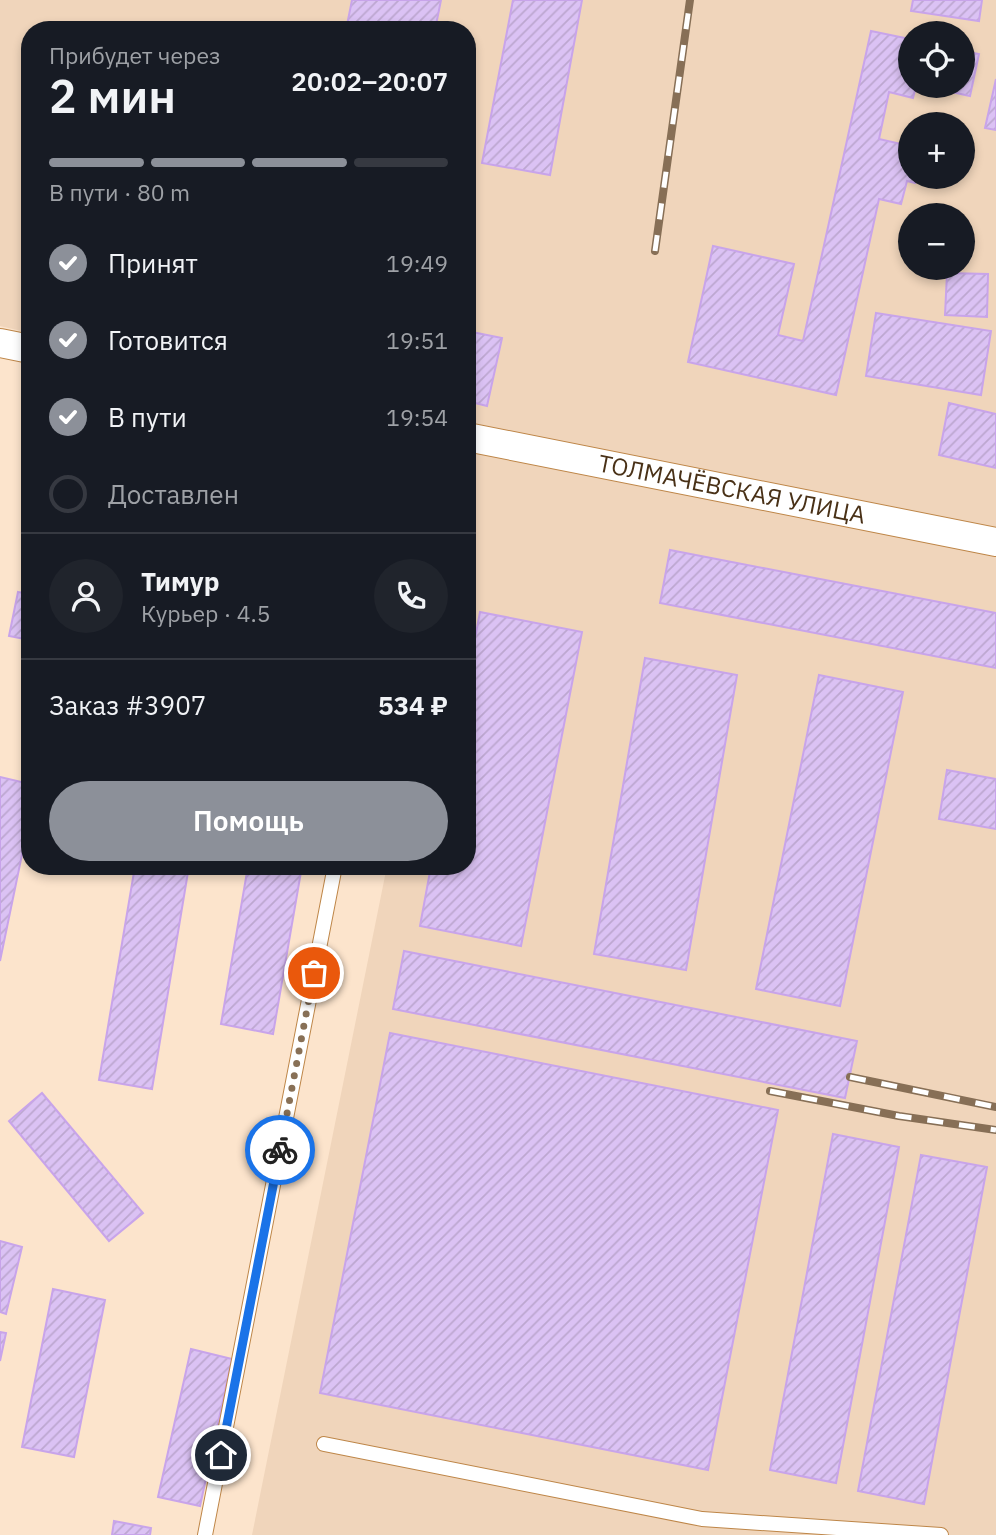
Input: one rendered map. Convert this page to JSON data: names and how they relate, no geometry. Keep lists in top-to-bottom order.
{
  "streets": {
    "street": ["ТОЛМАЧЁВСКАЯ УЛИЦА"]
  },
  "page": {
    "map_buttons": ["+", "−"],
    "heading": ["2 мин", "Прибудет через", "20:02–20:07"],
    "panel": [
      "Тимур",
      "Курьер · 4.5",
      "Заказ #3907",
      "534 ₽"
    ],
    "bar": "В пути · 80 m",
    "list": [
      ["Принят", "19:49"],
      ["Готовится", "19:51"],
      ["В пути", "19:54"],
      "Доставлен"
    ],
    "buttons": "Помощь"
  }
}
